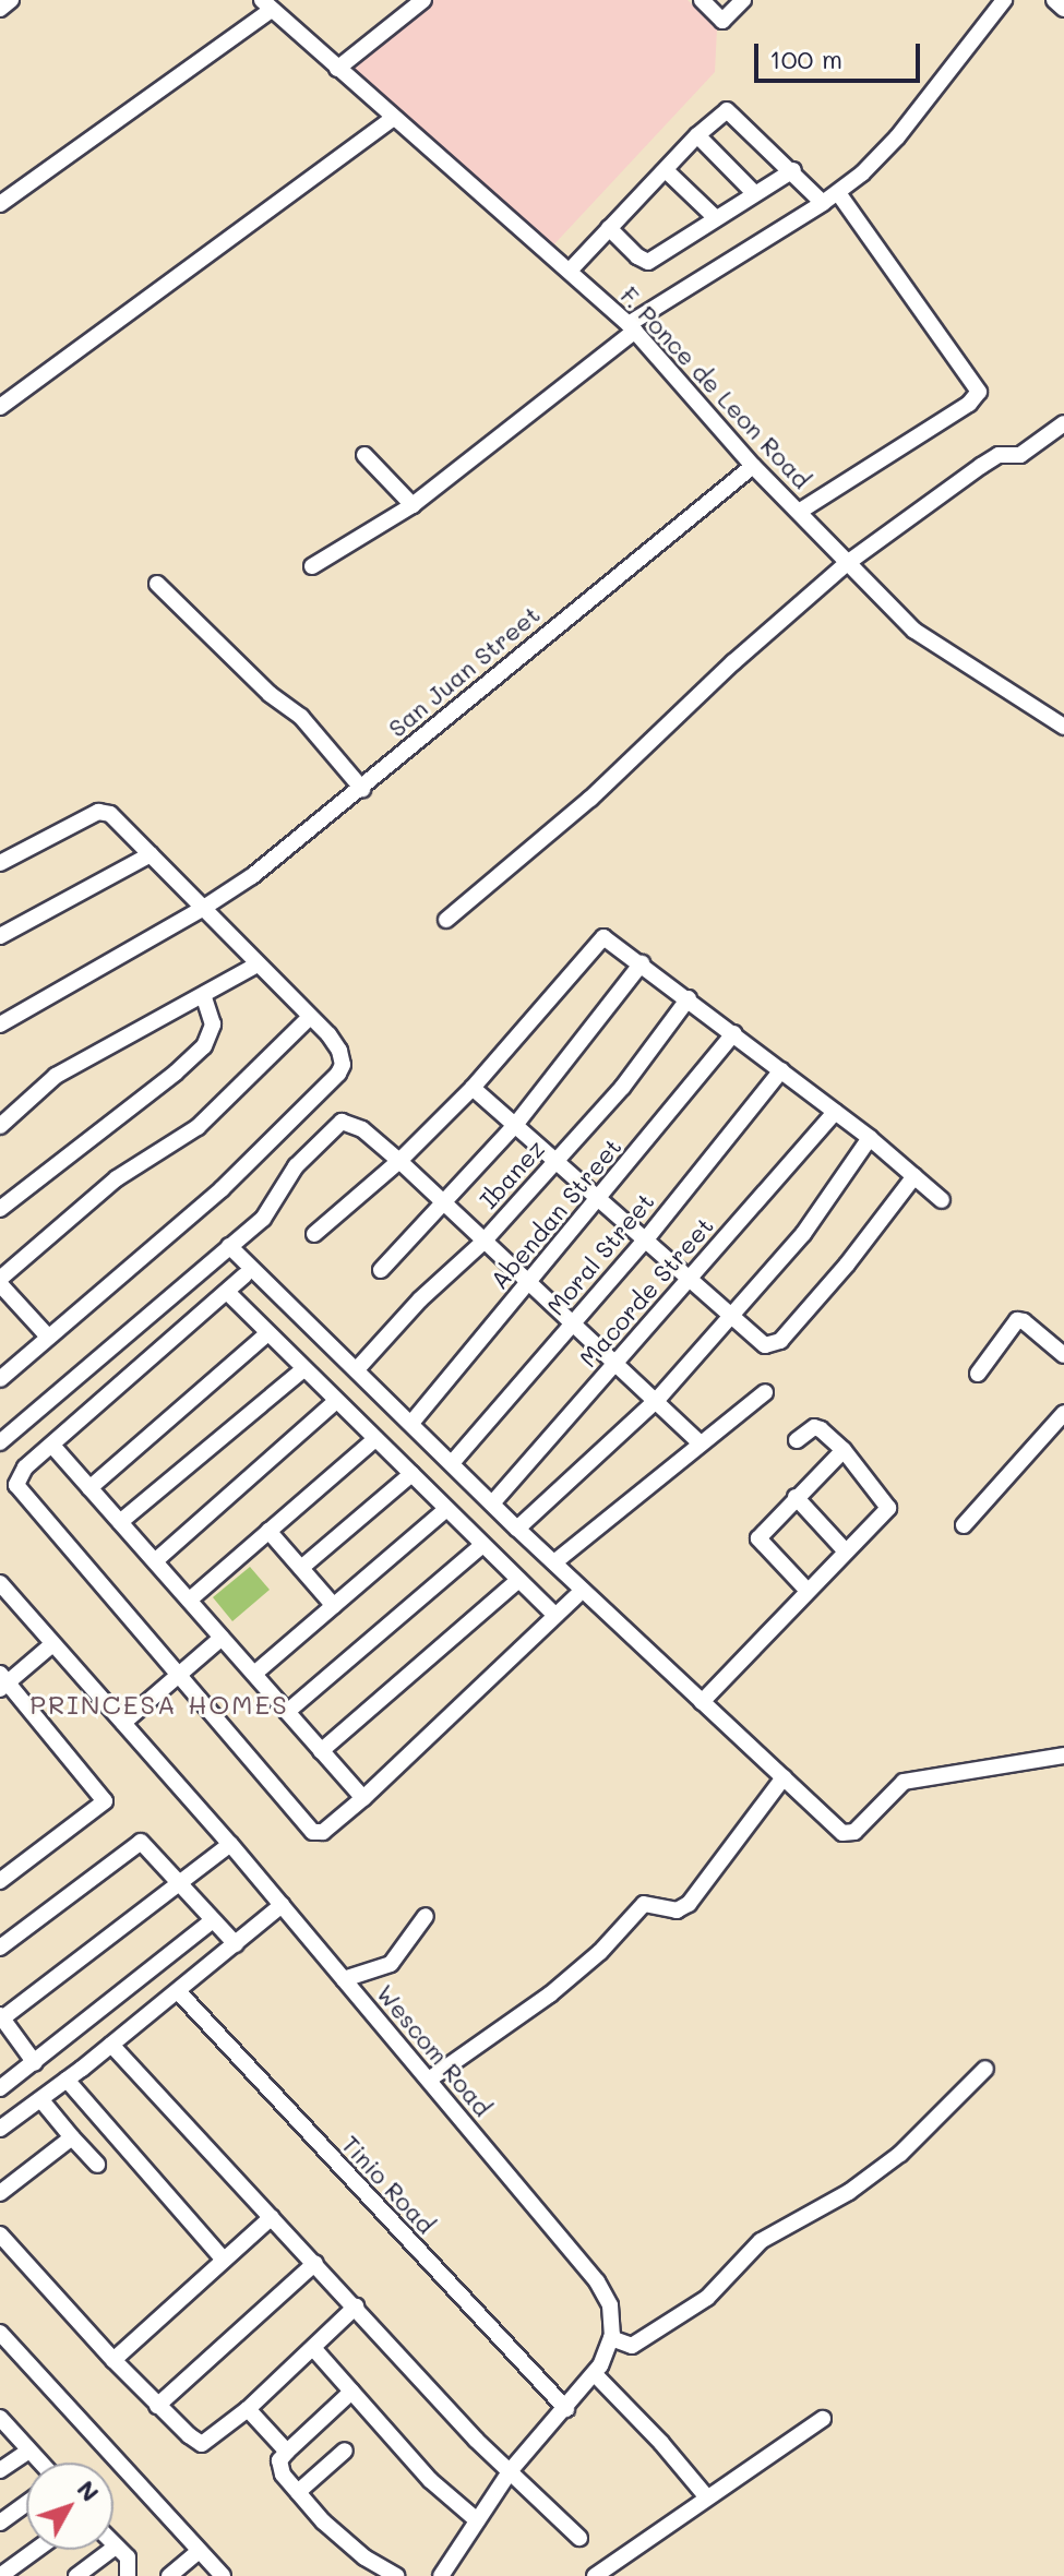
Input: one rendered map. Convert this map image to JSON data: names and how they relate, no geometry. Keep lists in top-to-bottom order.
{
  "streets": {
    "street": [
      "F. Ponce de Leon Road",
      "San Juan Street",
      "Ibanez",
      "Abendan Street",
      "Moral Street",
      "Macorde Street",
      "Wescom Road",
      "Tinio Road"
    ]
  },
  "crossings": [
    ["F. Ponce de Leon Road", "San Juan Street"]
  ],
  "districts": ["PRINCESA HOMES"],
  "scale_bar": "100 m",
  "north": "top right"
}
